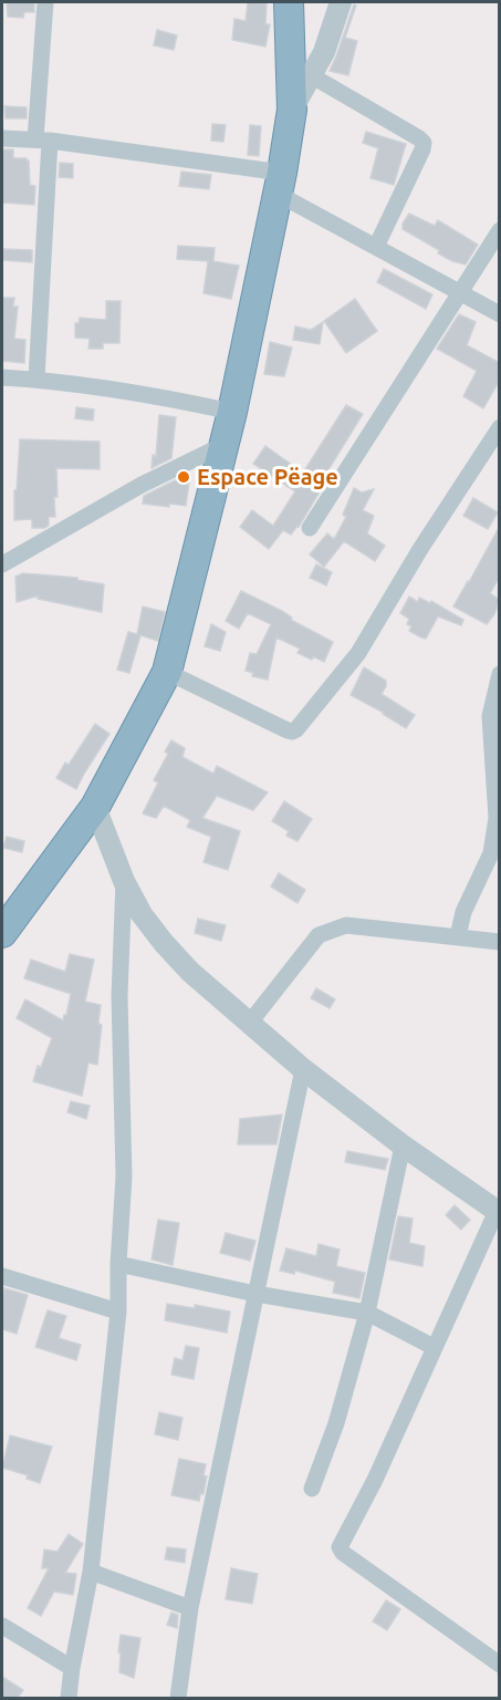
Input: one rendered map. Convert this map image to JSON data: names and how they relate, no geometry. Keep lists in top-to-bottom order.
{
  "places": ["Espace Pëage"]
}
